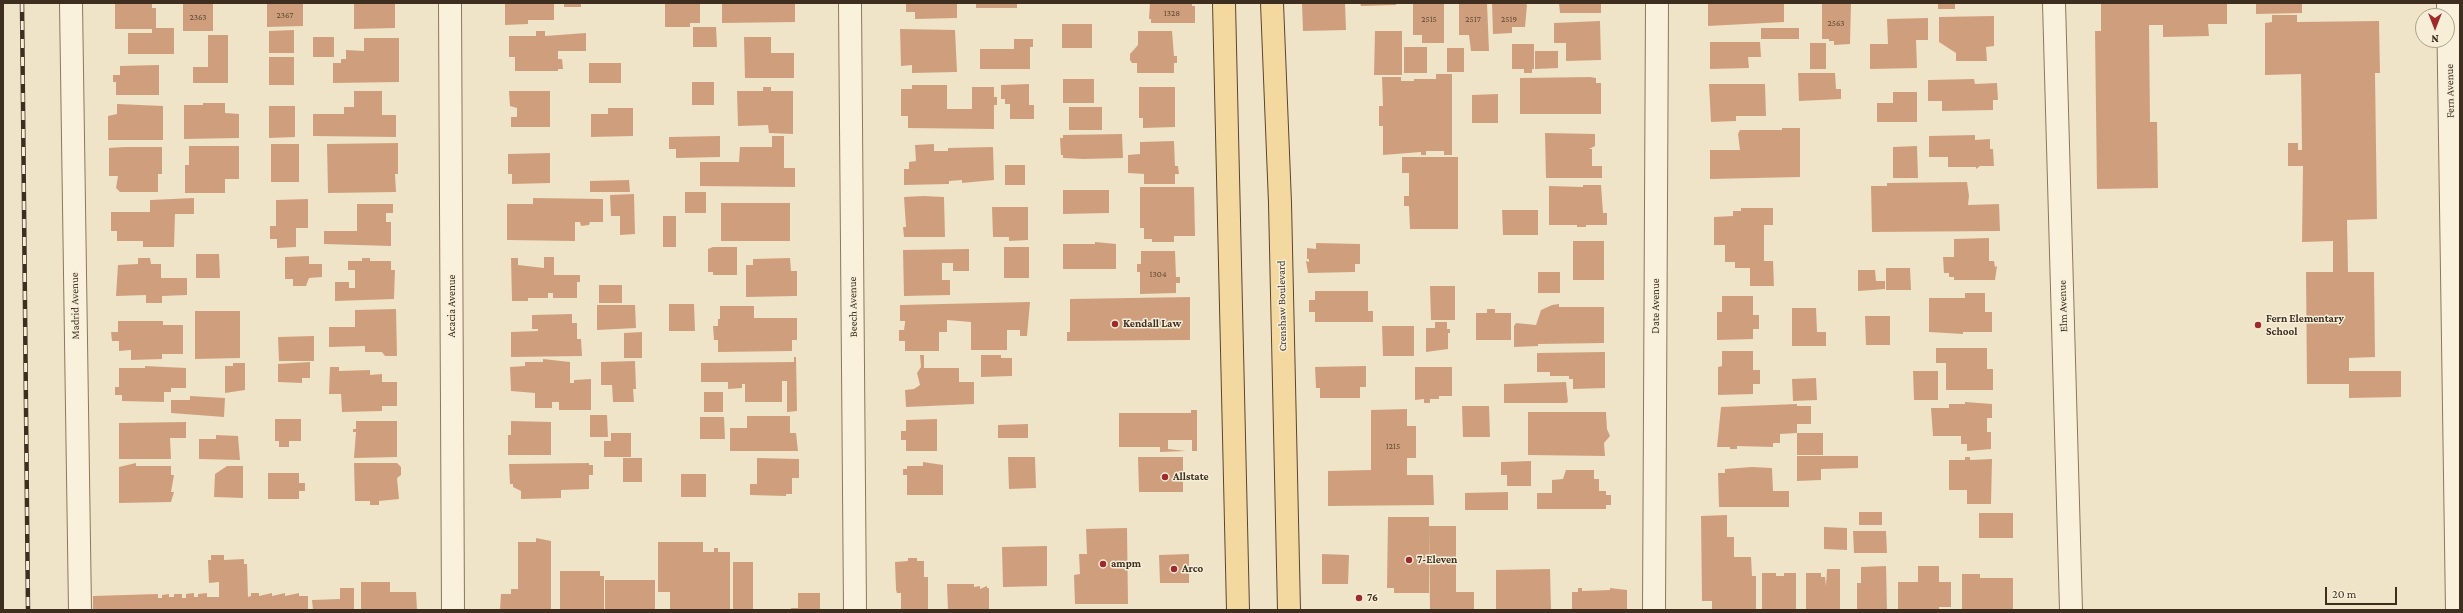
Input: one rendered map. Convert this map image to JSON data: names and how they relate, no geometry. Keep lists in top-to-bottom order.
{
  "streets": {
    "main road": ["Crenshaw Boulevard"],
    "street": [
      "Fern Avenue",
      "Madrid Avenue",
      "Acacia Avenue",
      "Date Avenue",
      "Elm Avenue",
      "Beech Avenue"
    ]
  },
  "places": [
    "Kendall Law",
    "Fern Elementary School",
    "Allstate",
    "7-Eleven",
    "ampm",
    "Arco",
    "76"
  ],
  "house_numbers": [
    "1328",
    "2367",
    "2363",
    "2515",
    "2517",
    "2519",
    "2563",
    "1304",
    "1215"
  ],
  "scale_bar": "20 m",
  "north": "bottom"
}
